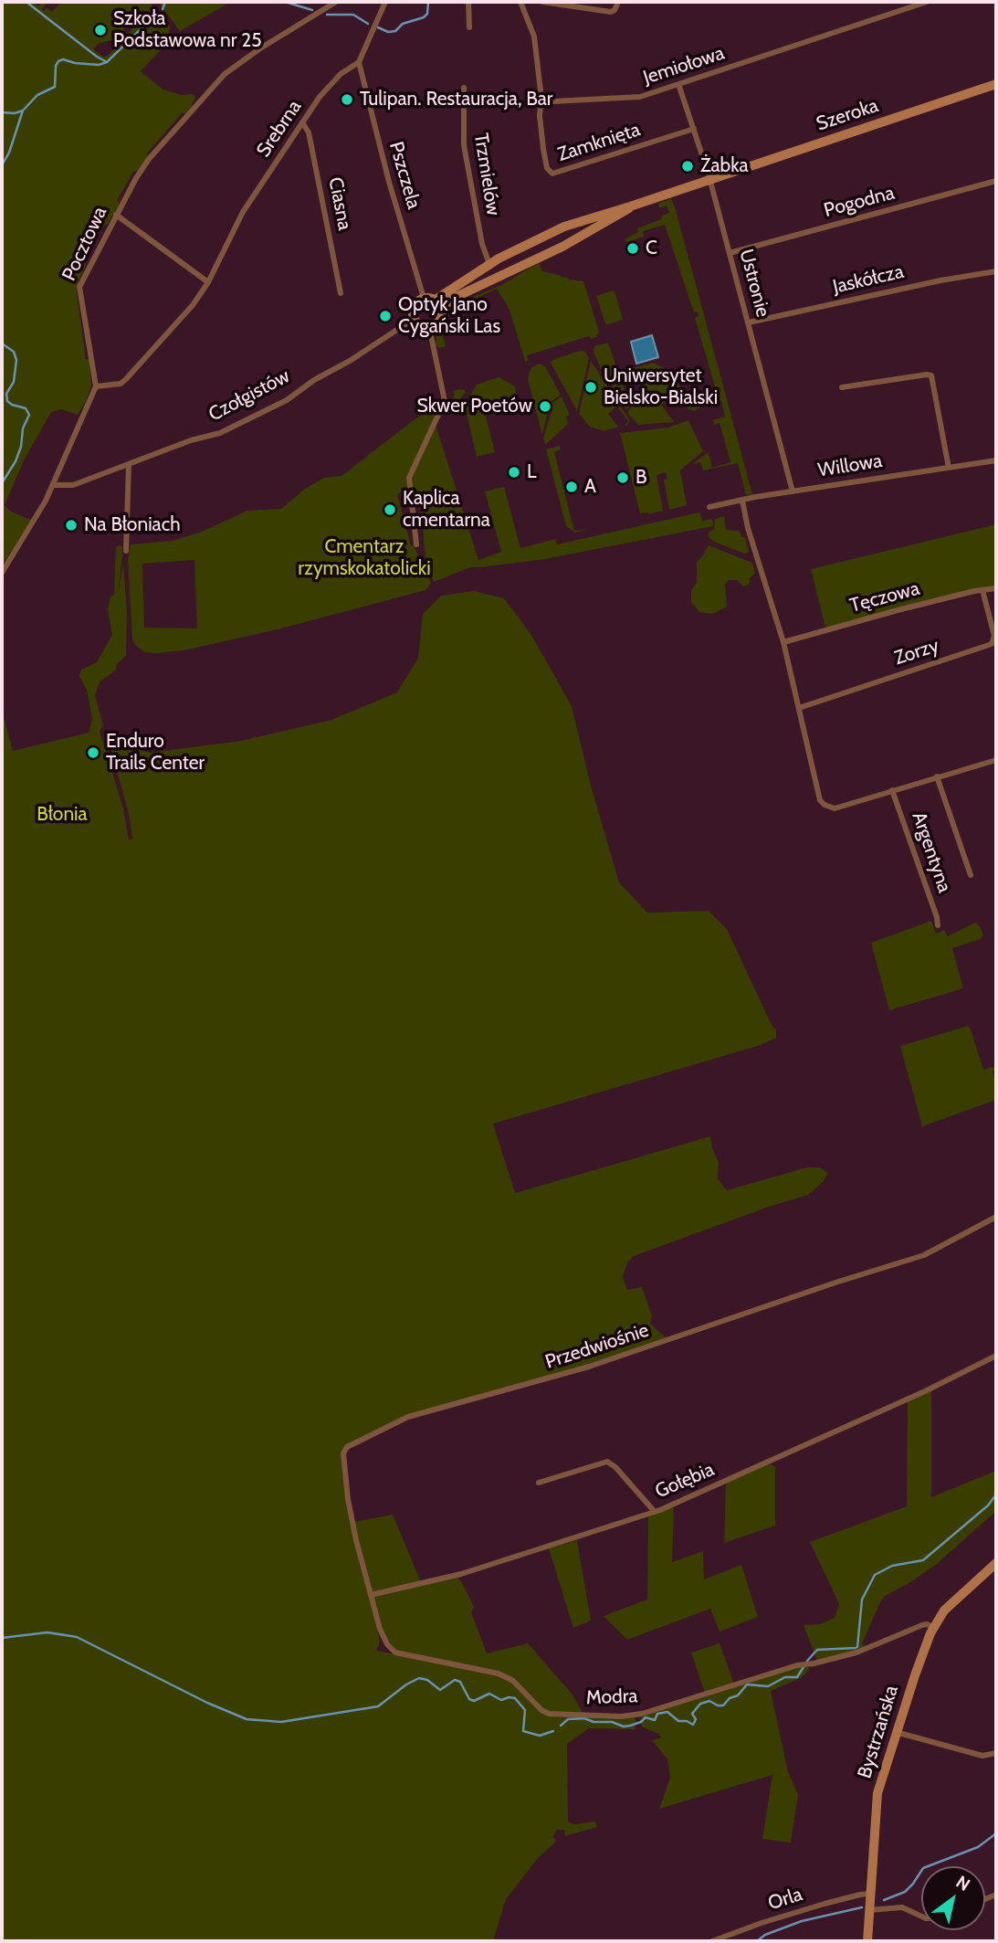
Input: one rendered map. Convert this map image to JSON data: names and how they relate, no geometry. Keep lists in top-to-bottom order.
{
  "streets": {
    "street": [
      "Jemiołowa",
      "Szeroka",
      "Srebrna",
      "Zamknięta",
      "Trzmielów",
      "Pszczela",
      "Pogodna",
      "Ciasna",
      "Pocztowa",
      "Jaskółcza",
      "Ustronie",
      "Czołgistów",
      "Willowa",
      "Tęczowa",
      "Zorzy",
      "Argentyna",
      "Przedwiośnie",
      "Gołębia",
      "Modra",
      "Bystrzańska",
      "Orla"
    ]
  },
  "crossings": [
    ["Jemiołowa", "Zamknięta"],
    ["Jemiołowa", "Ustronie"],
    ["Szeroka", "Ustronie"],
    ["Srebrna", "Pszczela"],
    ["Srebrna", "Ciasna"],
    ["Srebrna", "Pocztowa"],
    ["Zamknięta", "Ustronie"],
    ["Pszczela", "Czołgistów"],
    ["Pogodna", "Ustronie"],
    ["Jaskółcza", "Ustronie"],
    ["Ustronie", "Willowa"],
    ["Tęczowa", "Zorzy"],
    ["Zorzy", "Argentyna"],
    ["Przedwiośnie", "Gołębia"],
    ["Przedwiośnie", "Modra"],
    ["Gołębia", "Modra"],
    ["Modra", "Bystrzańska"],
    ["Bystrzańska", "Orla"]
  ],
  "parks": ["Cmentarz rzymskokatolicki", "Błonia"],
  "places": [
    "Szkoła Podstawowa nr 25",
    "Tulipan. Restauracja, Bar",
    "Żabka",
    "C",
    "Optyk Jano Cygański Las",
    "Uniwersytet Bielsko-Bialski",
    "Skwer Poetów",
    "L",
    "B",
    "A",
    "Kaplica cmentarna",
    "Na Błoniach",
    "Enduro Trails Center"
  ],
  "north": "top right"
}
